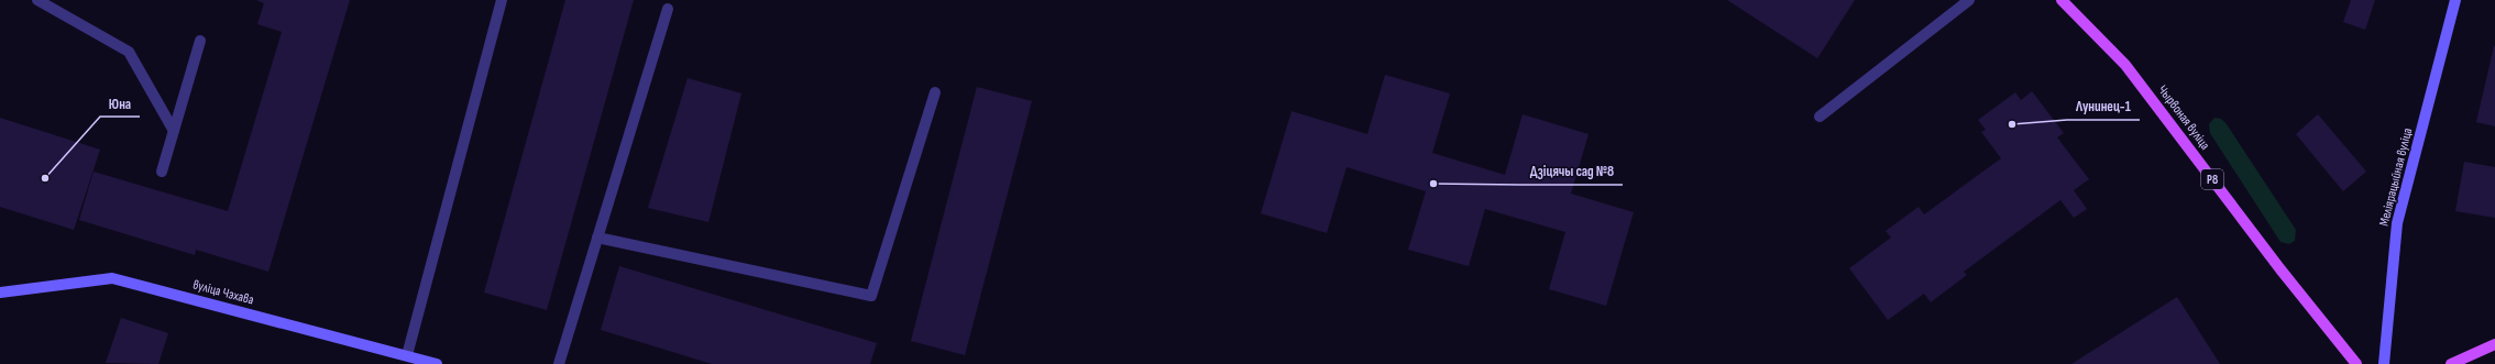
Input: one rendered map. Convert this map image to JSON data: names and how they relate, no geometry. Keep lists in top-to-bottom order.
{
  "streets": {
    "main road": ["Чырвоная вуліца", "Р8"],
    "street": ["Меліярацыйная вуліца", "вуліца Чэхава"]
  },
  "places": ["Лунинец-1", "Юна", "Дзіцячы сад №8"]
}
